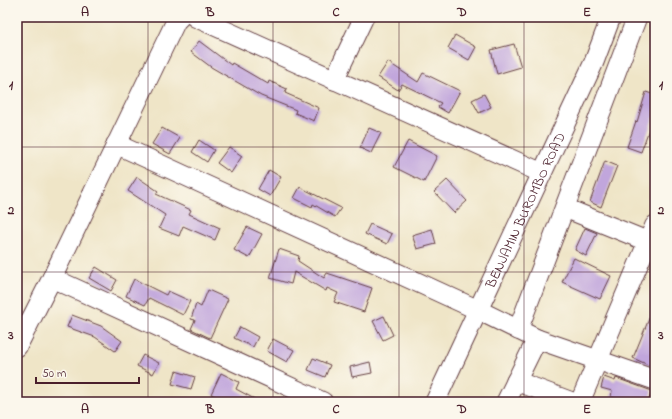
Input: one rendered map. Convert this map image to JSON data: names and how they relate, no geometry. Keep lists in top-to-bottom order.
{
  "streets": {
    "street": ["BENJAMIN BUROMBO ROAD"]
  },
  "scale_bar": "50 m",
  "grid": {
    "columns": [
      "A",
      "B",
      "C",
      "D",
      "E"
    ],
    "rows": ["1", "2", "3"]
  }
}
